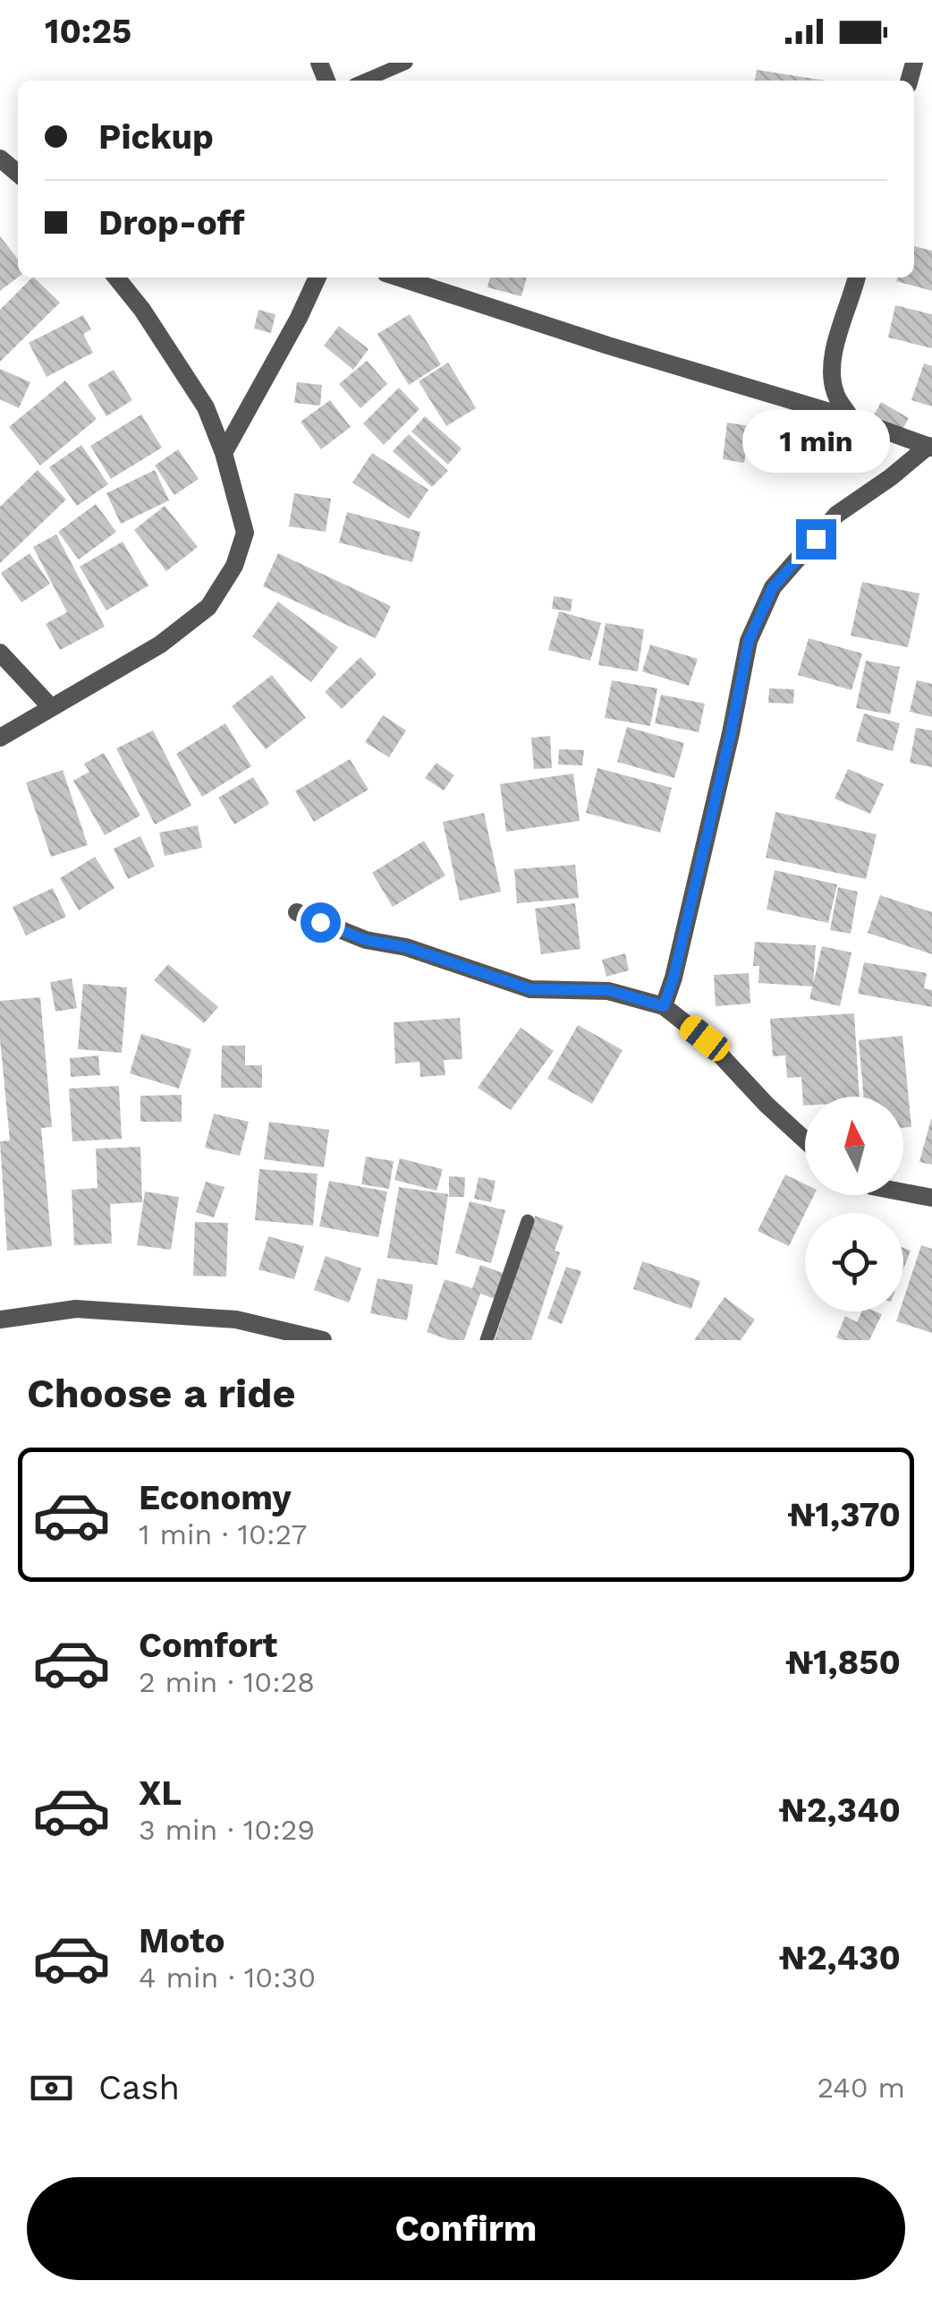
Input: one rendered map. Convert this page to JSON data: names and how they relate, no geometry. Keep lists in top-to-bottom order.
{
  "north": "top",
  "page": {
    "status": "10:25",
    "banner": ["Pickup", "Drop-off"],
    "bubble": "1 min",
    "heading": "Choose a ride",
    "list": [
      {
        "name": "Economy",
        "note": "1 min · 10:27",
        "value": "₦1,370"
      },
      {
        "name": "Comfort",
        "note": "2 min · 10:28",
        "value": "₦1,850"
      },
      {
        "name": "XL",
        "note": "3 min · 10:29",
        "value": "₦2,340"
      },
      {
        "name": "Moto",
        "note": "4 min · 10:30",
        "value": "₦2,430"
      }
    ],
    "pay": ["Cash", "240 m"],
    "buttons": "Confirm"
  }
}
